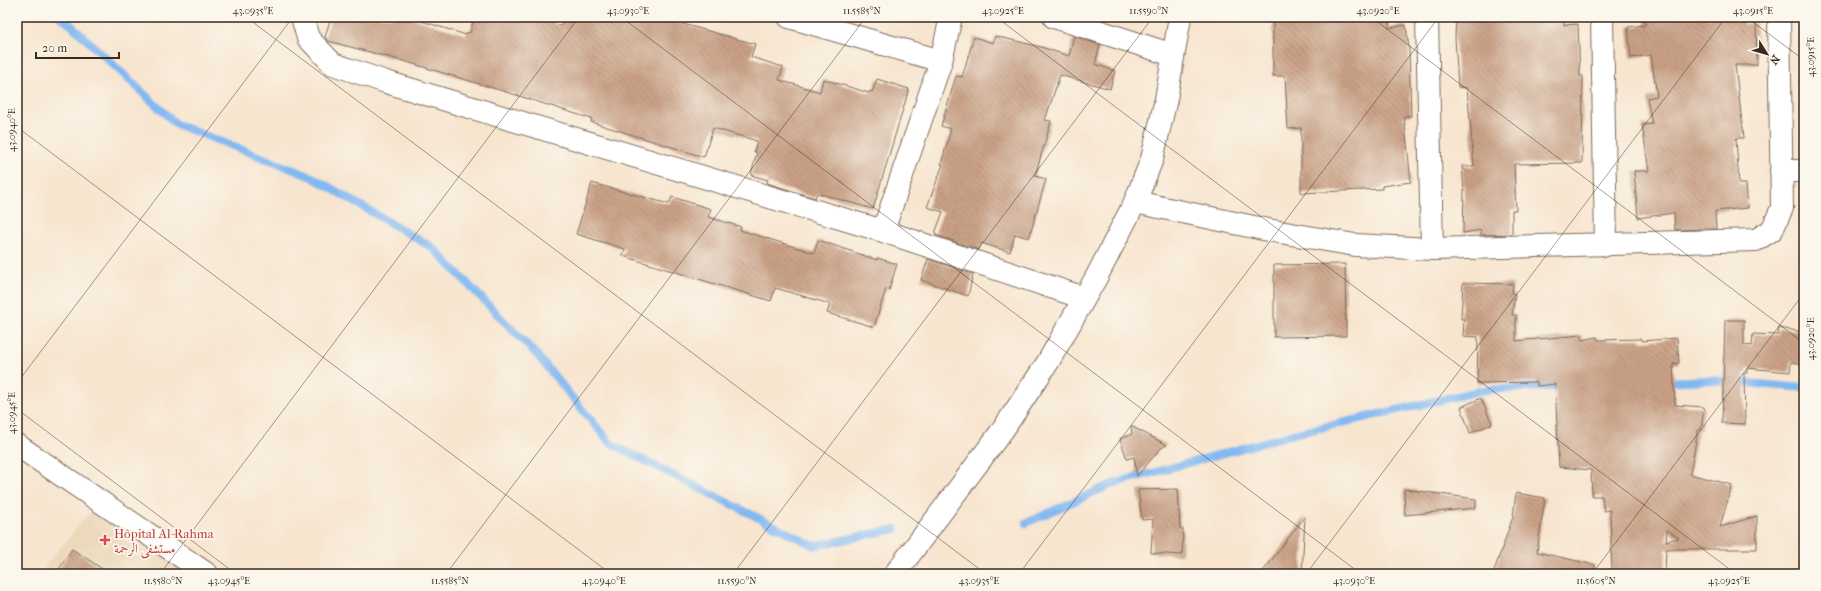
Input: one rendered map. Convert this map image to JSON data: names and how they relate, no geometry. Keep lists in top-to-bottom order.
{
  "places": {
    "health": ["Hôpital Al-Rahma مستشفى الرحمة"]
  },
  "scale_bar": "20 m",
  "north": "bottom right",
  "coordinates": [
    "43.0935°E",
    "43.0930°E",
    "11.5585°N",
    "43.0925°E",
    "11.5590°N",
    "43.0920°E",
    "43.0915°E",
    "43.0940°E",
    "43.0945°E",
    "11.5580°N",
    "11.5605°N"
  ]
}
